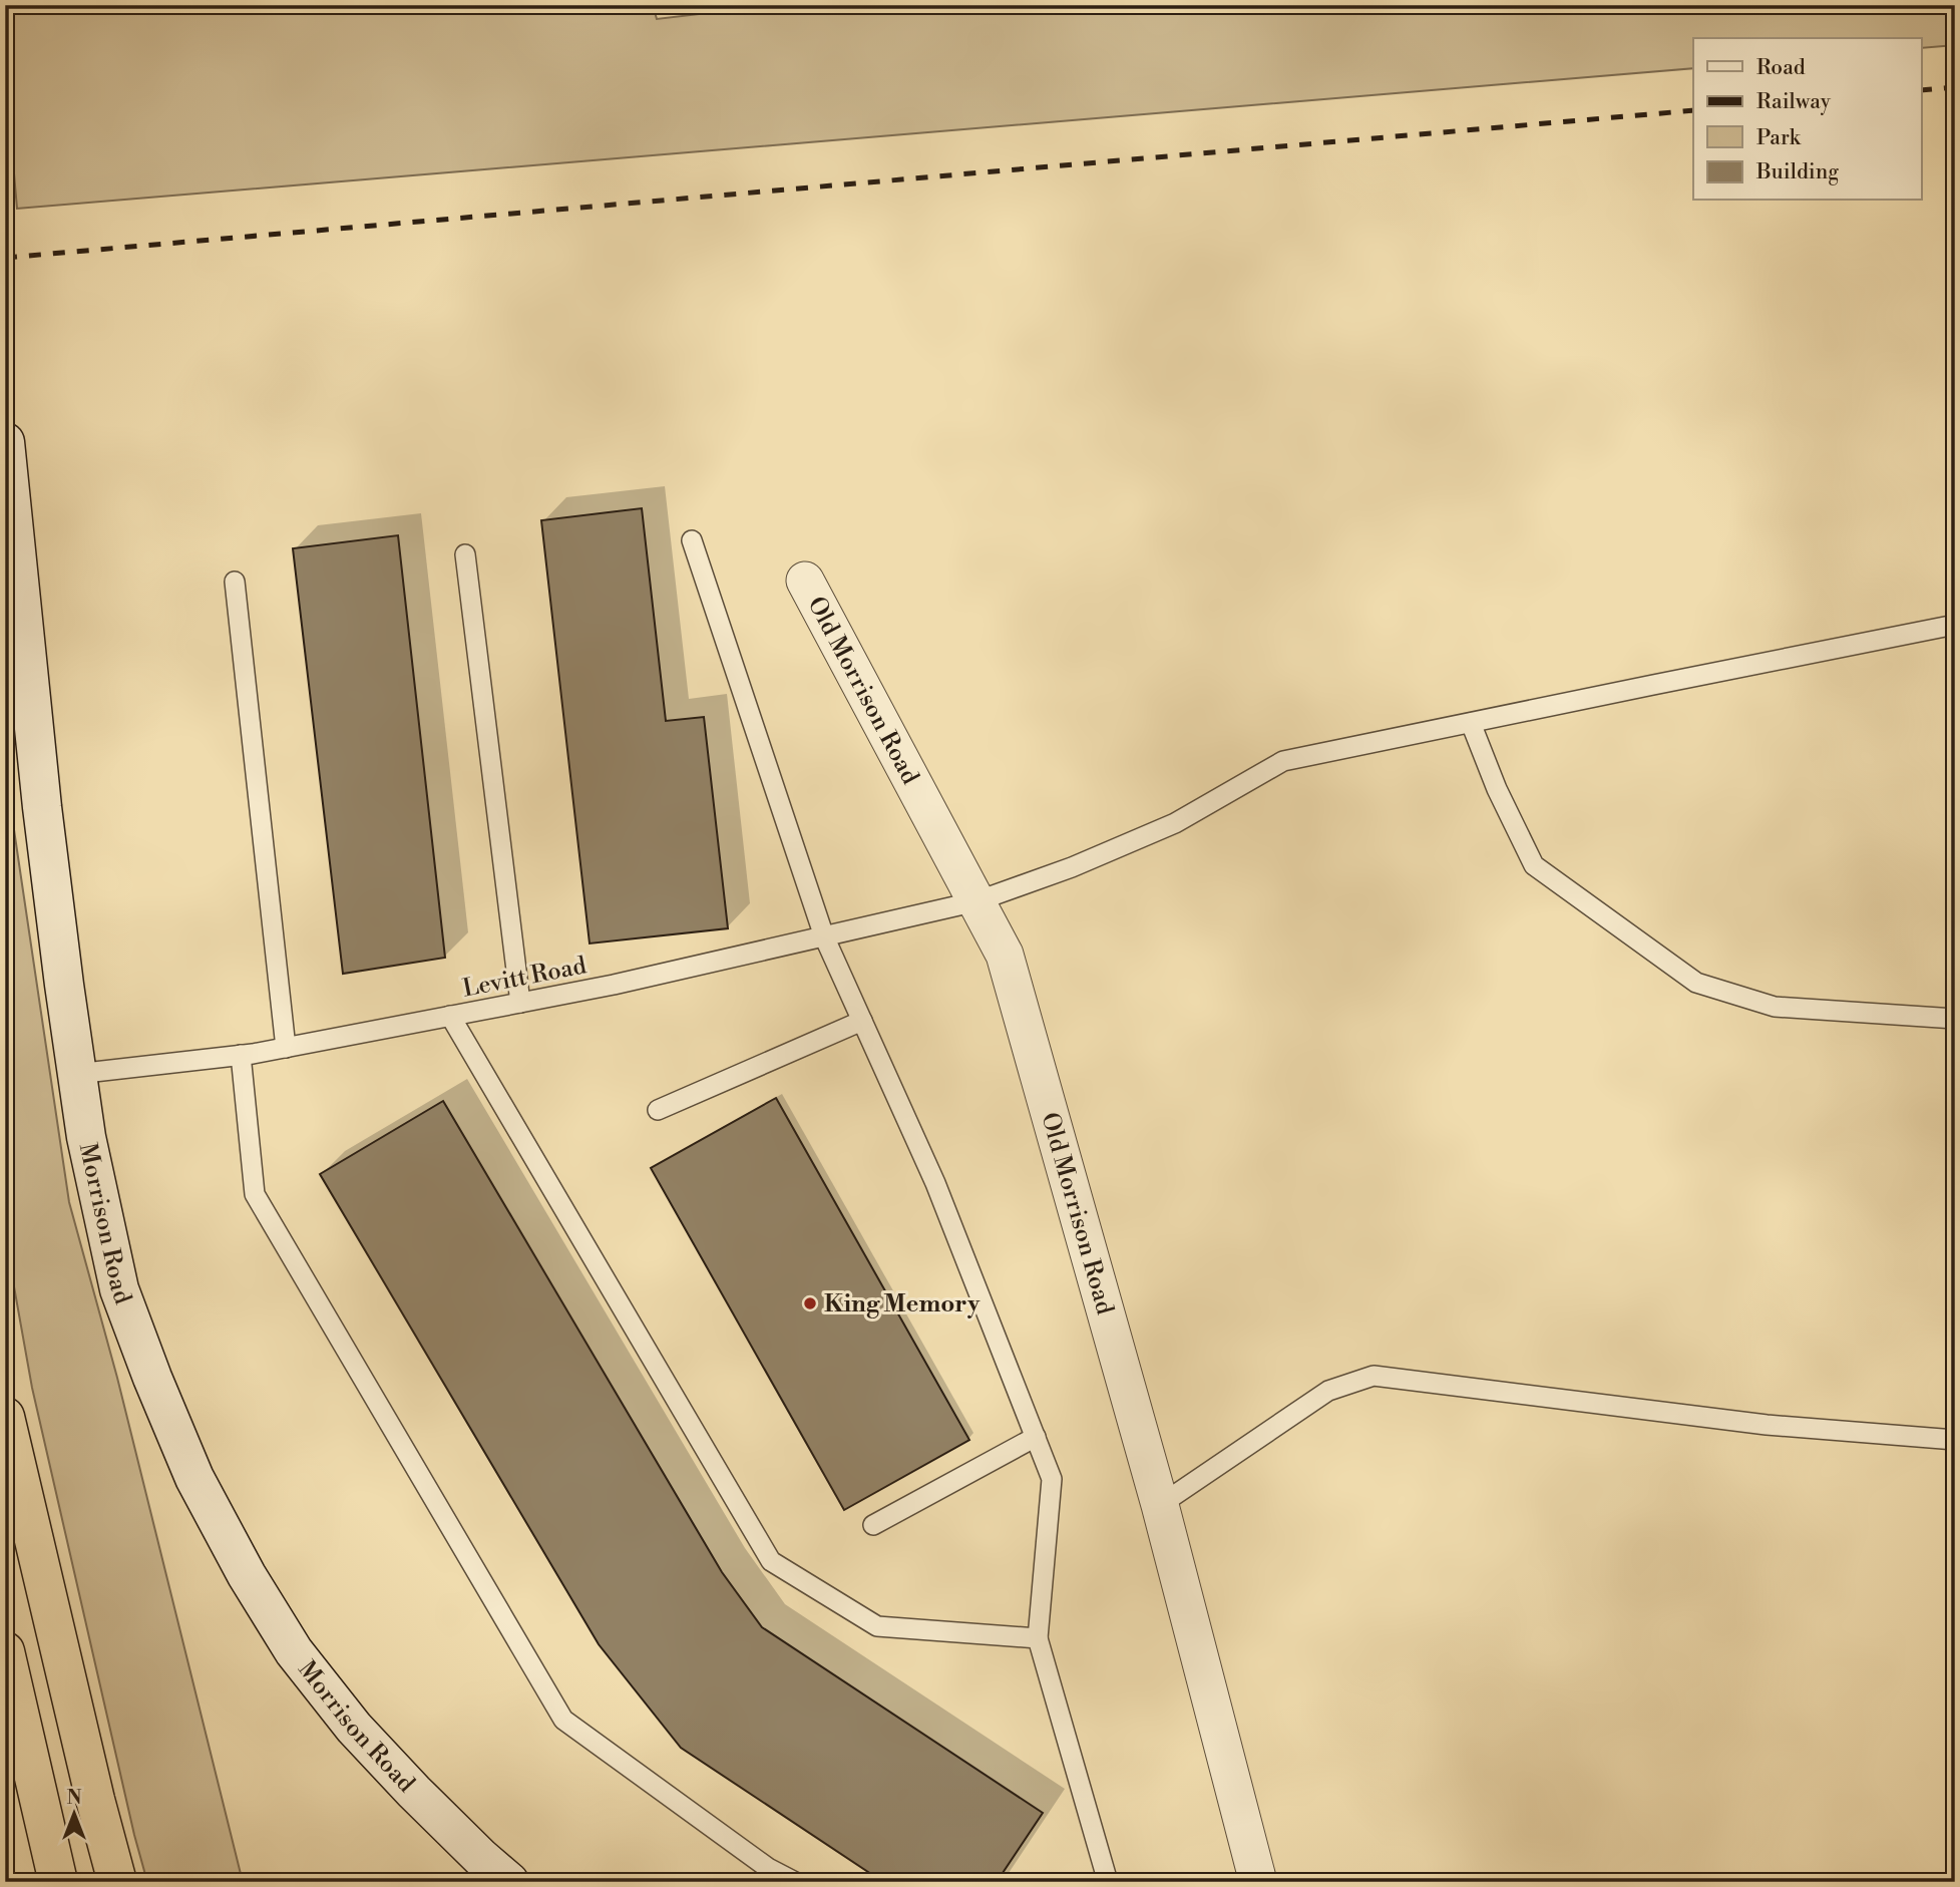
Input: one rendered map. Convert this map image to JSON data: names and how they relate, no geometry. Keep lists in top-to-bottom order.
{
  "streets": {
    "street": ["Old Morrison Road", "Morrison Road"],
    "lane": ["Levitt Road"]
  },
  "crossings": [
    ["Old Morrison Road", "Levitt Road"],
    ["Levitt Road", "Morrison Road"]
  ],
  "places": ["King Memory"],
  "legend": [
    "Road",
    "Railway",
    "Park",
    "Building"
  ],
  "north": "top"
}
